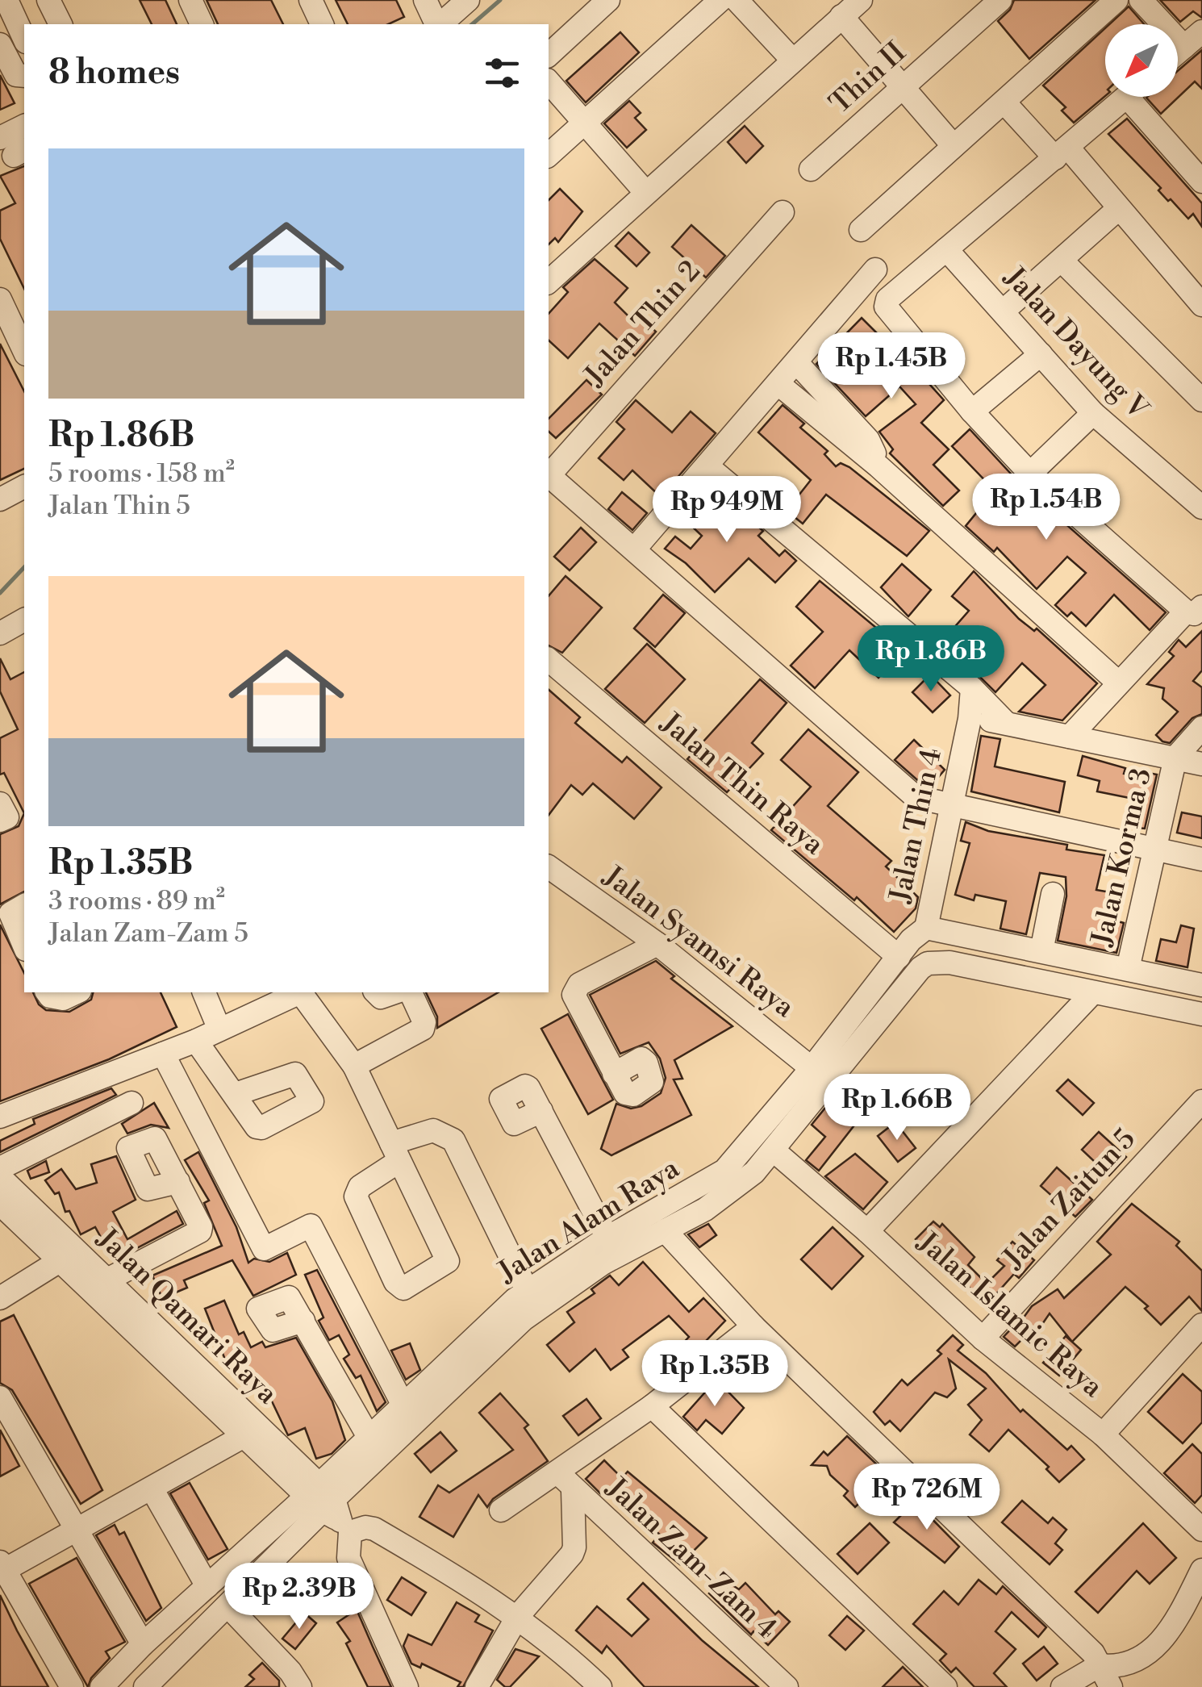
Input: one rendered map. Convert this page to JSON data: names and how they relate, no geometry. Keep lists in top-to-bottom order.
{
  "streets": {
    "street": [
      "Thin II",
      "Jalan Thin 2",
      "Jalan Dayung V",
      "Jalan Thin Raya",
      "Jalan Thin 4",
      "Jalan Korma 3",
      "Jalan Syamsi Raya",
      "Jalan Zaitun 5",
      "Jalan Alam Raya",
      "Jalan Islamic Raya",
      "Jalan Qamari Raya",
      "Jalan Zam-Zam 4"
    ]
  },
  "crossings": [
    ["Jalan Thin Raya", "Jalan Alam Raya"],
    ["Jalan Thin 4", "Jalan Alam Raya"],
    ["Jalan Syamsi Raya", "Jalan Alam Raya"],
    ["Jalan Zaitun 5", "Jalan Islamic Raya"],
    ["Jalan Alam Raya", "Jalan Qamari Raya"]
  ],
  "north": "bottom left",
  "page": {
    "heading": "8 homes",
    "list": [
      {
        "name": "Rp 1.86B",
        "note": "5 rooms · 158 m² · Jalan Thin 5"
      },
      {
        "name": "Rp 1.35B",
        "note": "3 rooms · 89 m² · Jalan Zam-Zam 5"
      }
    ],
    "price": [
      "Rp 1.45B",
      "Rp 1.54B",
      "Rp 949M",
      "Rp 1.86B",
      "Rp 1.66B",
      "Rp 1.35B",
      "Rp 726M",
      "Rp 2.39B"
    ]
  }
}
